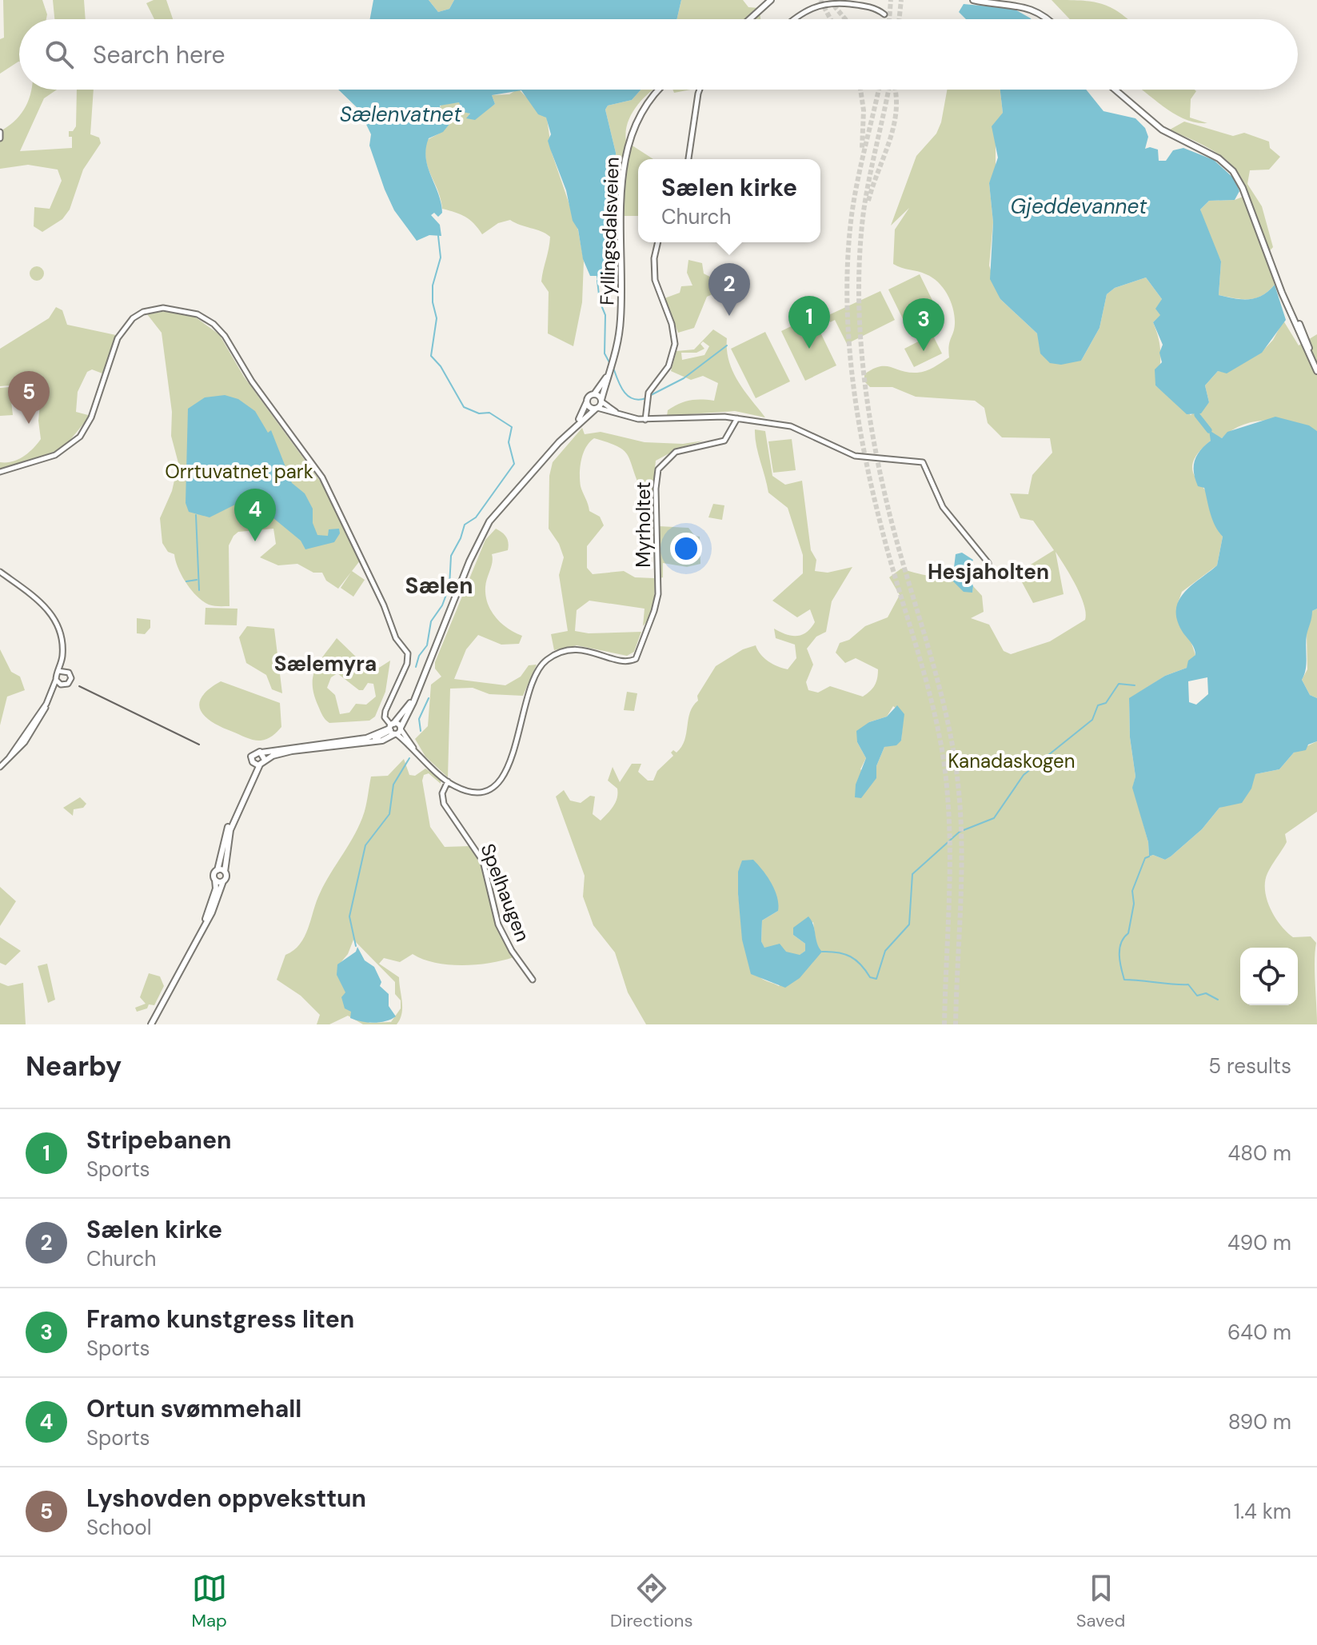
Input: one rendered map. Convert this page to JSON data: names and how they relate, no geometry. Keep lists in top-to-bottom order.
{
  "streets": {
    "main road": ["Fyllingsdalsveien", "Myrholtet", "Spelhaugen"]
  },
  "crossings": [
    ["Myrholtet", "Spelhaugen"]
  ],
  "districts": ["Hesjaholten", "Sælen", "Sælemyra"],
  "water": ["Sælenvatnet", "Gjeddevannet"],
  "parks": ["Orrtuvatnet park", "Kanadaskogen"],
  "page": {
    "search": "Search here",
    "popup": ["Sælen kirke", "Church"],
    "pins": [
      "2",
      "1",
      "3",
      "5",
      "4"
    ],
    "heading": ["Nearby", "5 results"],
    "list": [
      {
        "mark": "1",
        "name": "Stripebanen",
        "note": "Sports",
        "value": "480 m"
      },
      {
        "mark": "2",
        "name": "Sælen kirke",
        "note": "Church",
        "value": "490 m"
      },
      {
        "mark": "3",
        "name": "Framo kunstgress liten",
        "note": "Sports",
        "value": "640 m"
      },
      {
        "mark": "4",
        "name": "Ortun svømmehall",
        "note": "Sports",
        "value": "890 m"
      },
      {
        "mark": "5",
        "name": "Lyshovden oppveksttun",
        "note": "School",
        "value": "1.4 km"
      }
    ],
    "nav": ["Map", "Directions", "Saved"]
  }
}
